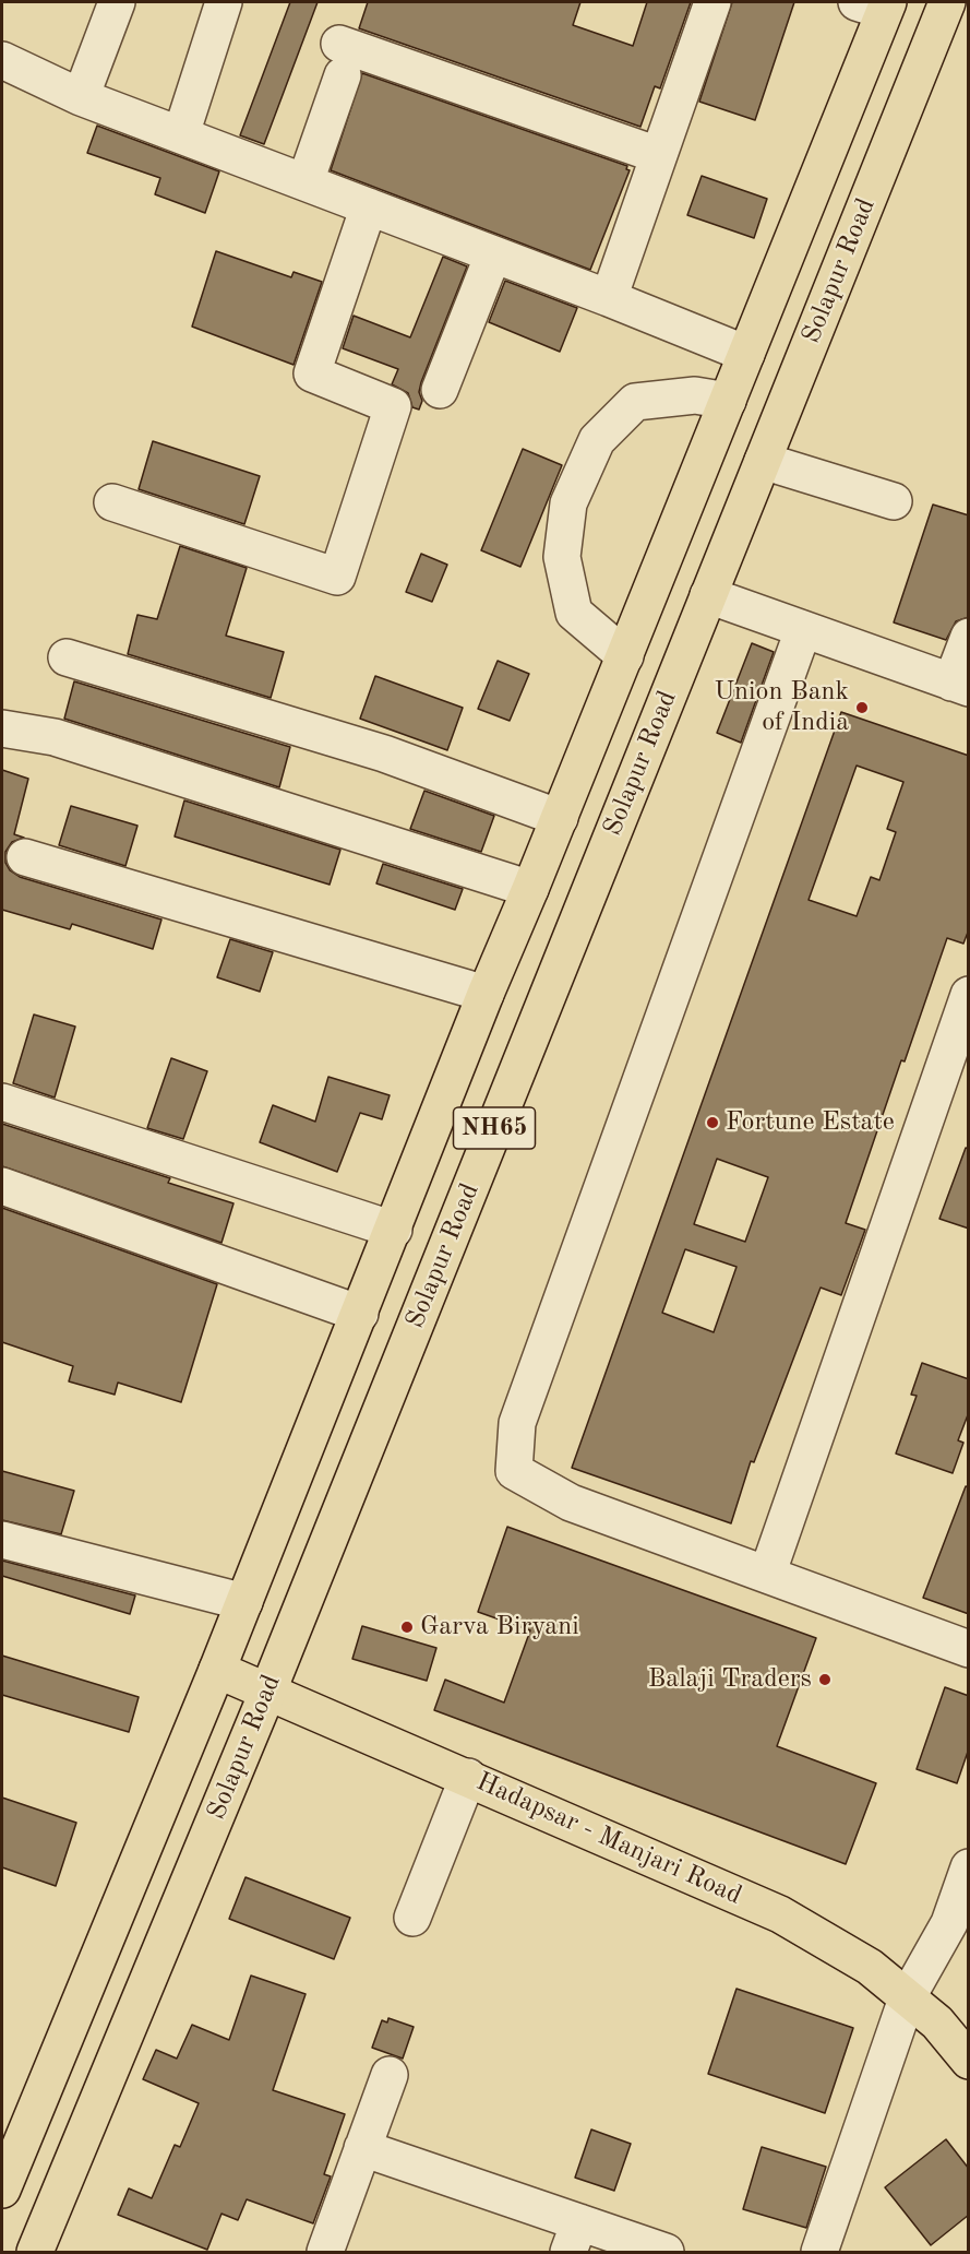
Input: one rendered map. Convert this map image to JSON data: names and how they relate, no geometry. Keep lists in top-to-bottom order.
{
  "streets": {
    "main road": ["Solapur Road", "NH65", "Hadapsar - Manjari Road"]
  },
  "crossings": [
    ["Solapur Road", "Hadapsar - Manjari Road"]
  ],
  "places": [
    "Union Bank of India",
    "Fortune Estate",
    "Garva Biryani",
    "Balaji Traders"
  ]
}
